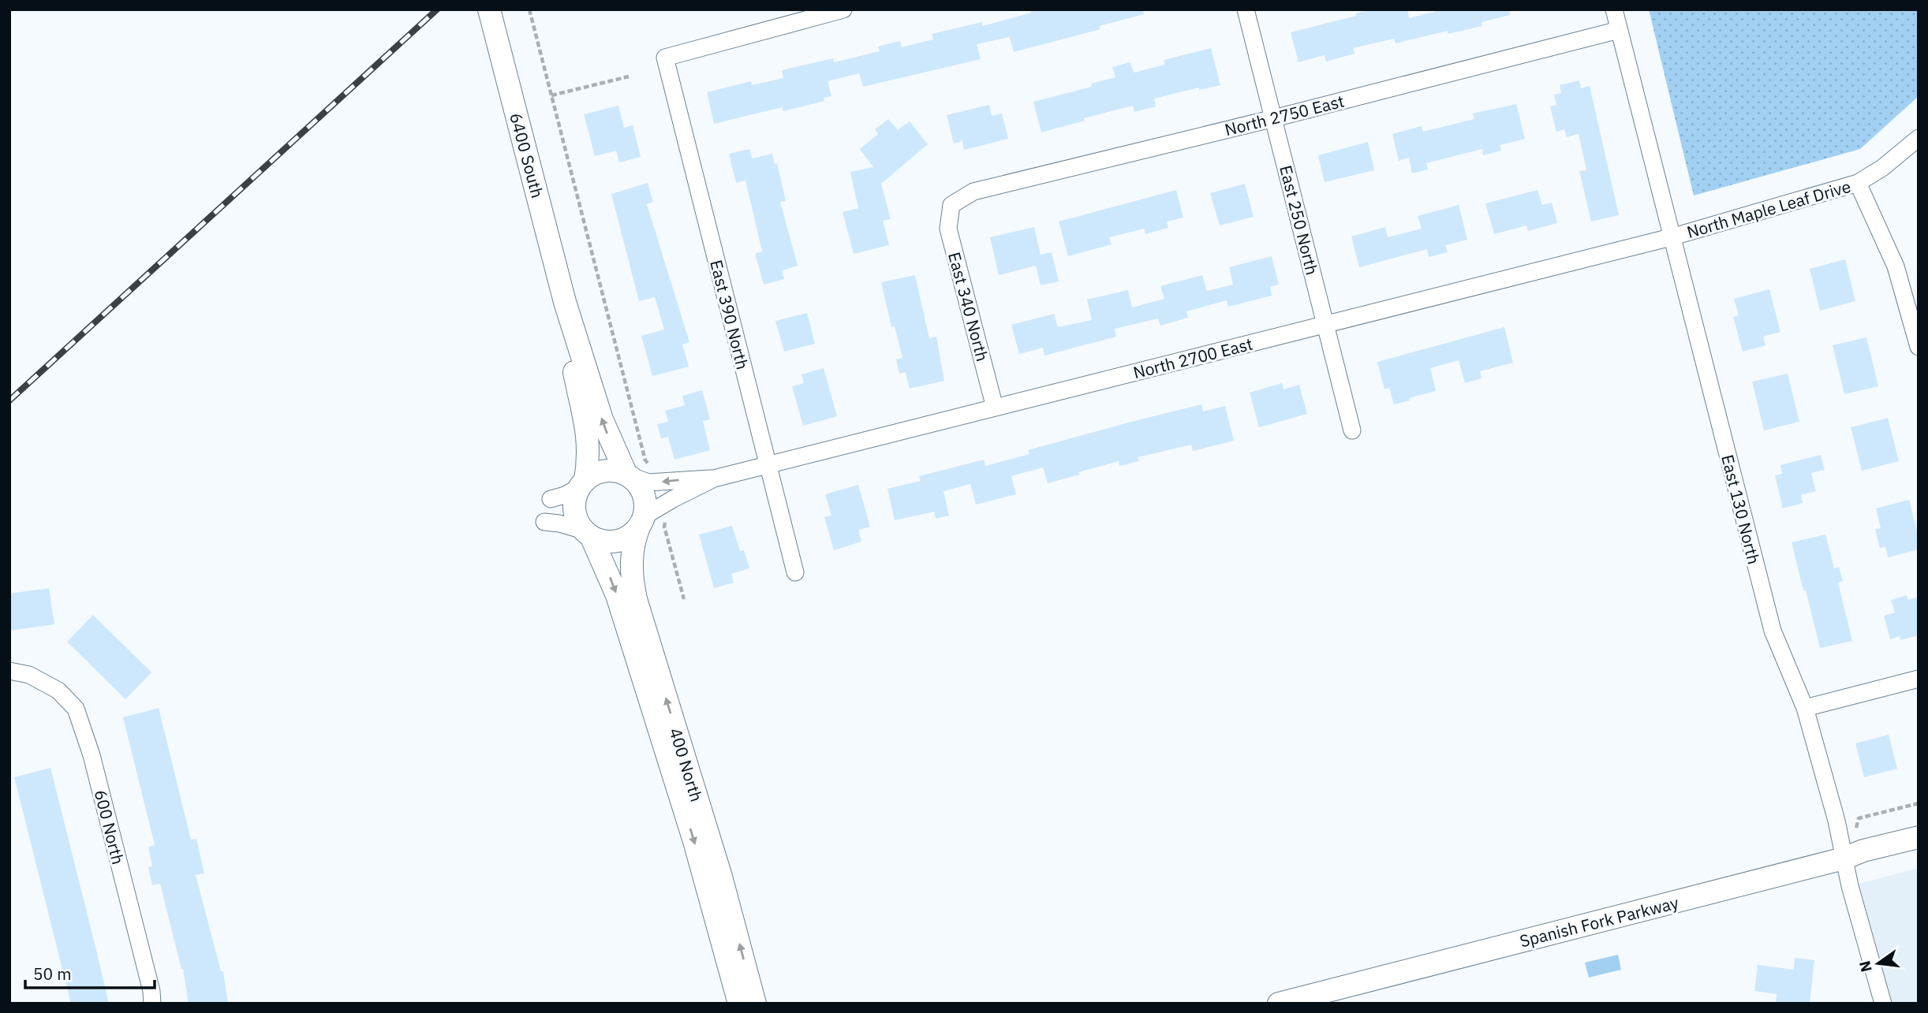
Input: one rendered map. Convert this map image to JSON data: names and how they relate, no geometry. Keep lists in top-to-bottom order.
{
  "streets": {
    "main road": ["6400 South", "400 North", "Spanish Fork Parkway"],
    "street": [
      "North 2750 East",
      "North Maple Leaf Drive",
      "East 250 North",
      "East 340 North",
      "East 390 North",
      "North 2700 East",
      "East 130 North",
      "600 North"
    ]
  },
  "crossings": [
    ["North 2750 East", "East 250 North"],
    ["North 2750 East", "East 340 North"],
    ["North 2750 East", "East 130 North"],
    ["6400 South", "North 2700 East"],
    ["6400 South", "400 North"],
    ["North Maple Leaf Drive", "North 2700 East"],
    ["North Maple Leaf Drive", "East 130 North"],
    ["East 250 North", "North 2700 East"],
    ["East 340 North", "North 2700 East"],
    ["East 390 North", "North 2700 East"],
    ["North 2700 East", "East 130 North"],
    ["North 2700 East", "400 North"],
    ["East 130 North", "Spanish Fork Parkway"]
  ],
  "scale_bar": "50 m",
  "north": "left"
}
